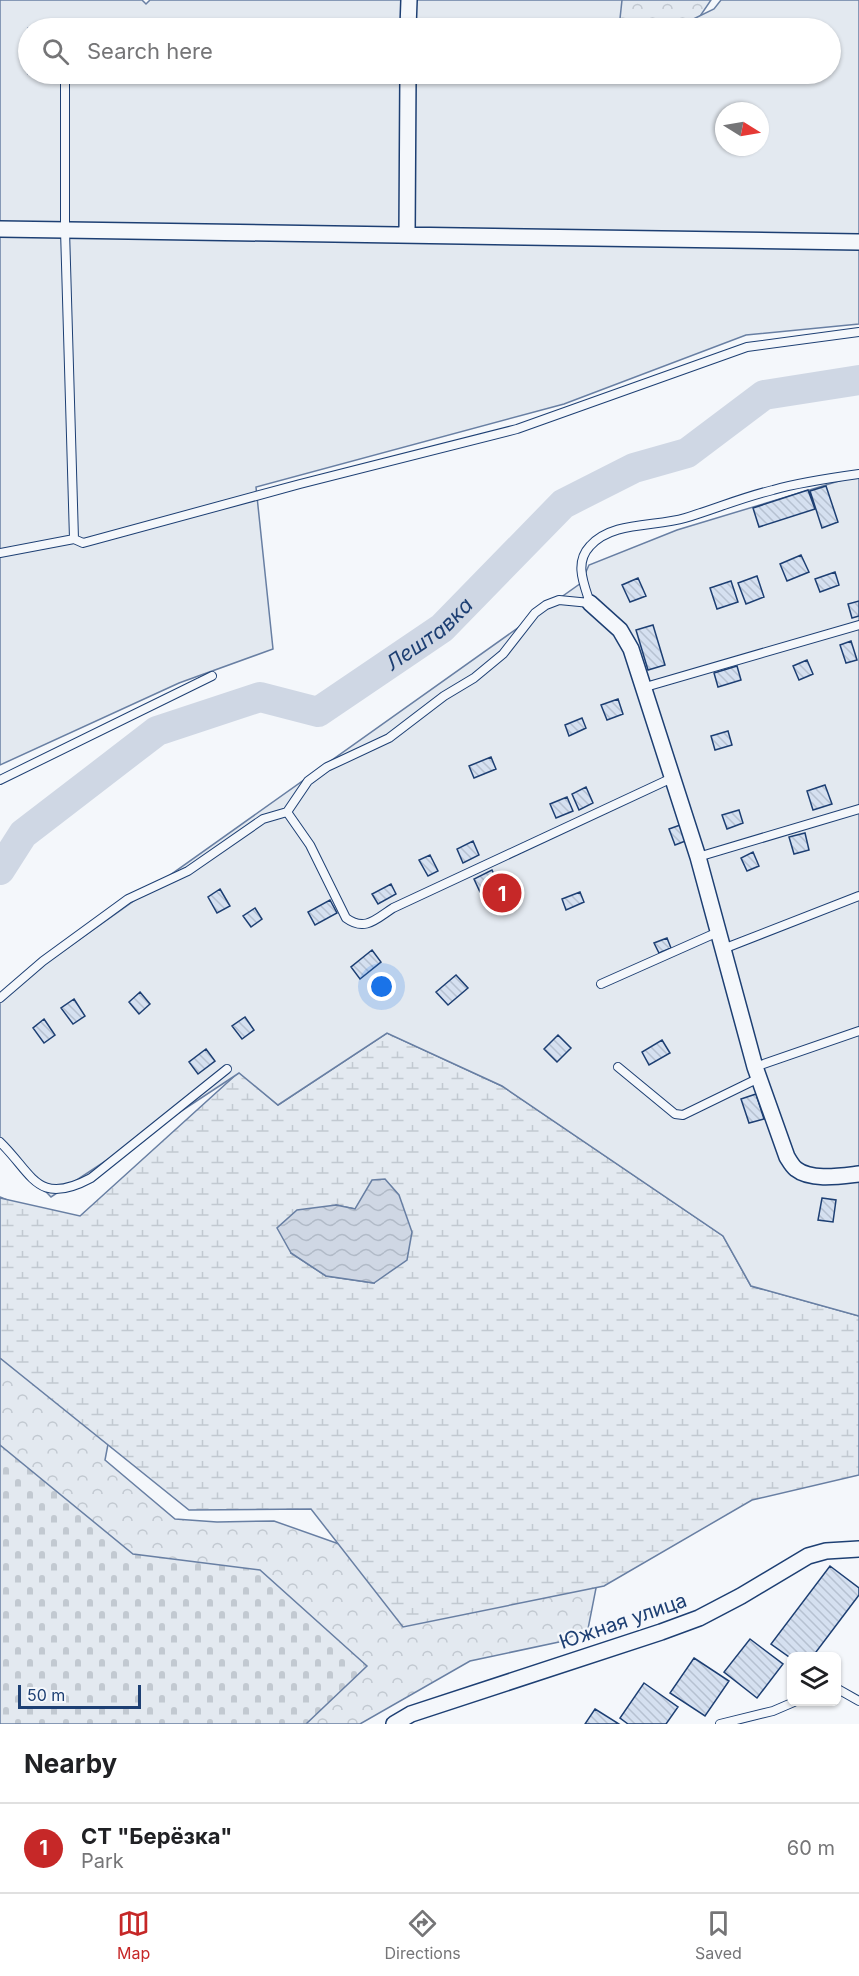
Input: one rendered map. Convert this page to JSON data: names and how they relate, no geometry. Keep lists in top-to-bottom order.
{
  "streets": {
    "street": ["Южная улица"]
  },
  "water": ["Лештавка"],
  "scale_bar": "50 m",
  "north": "right",
  "page": {
    "search": "Search here",
    "pins": "1",
    "scale": "50 m",
    "heading": "Nearby",
    "list": [
      {
        "mark": "1",
        "name": "СТ \"Берёзка\"",
        "note": "Park",
        "value": "60 m"
      }
    ],
    "nav": ["Map", "Directions", "Saved"]
  }
}
